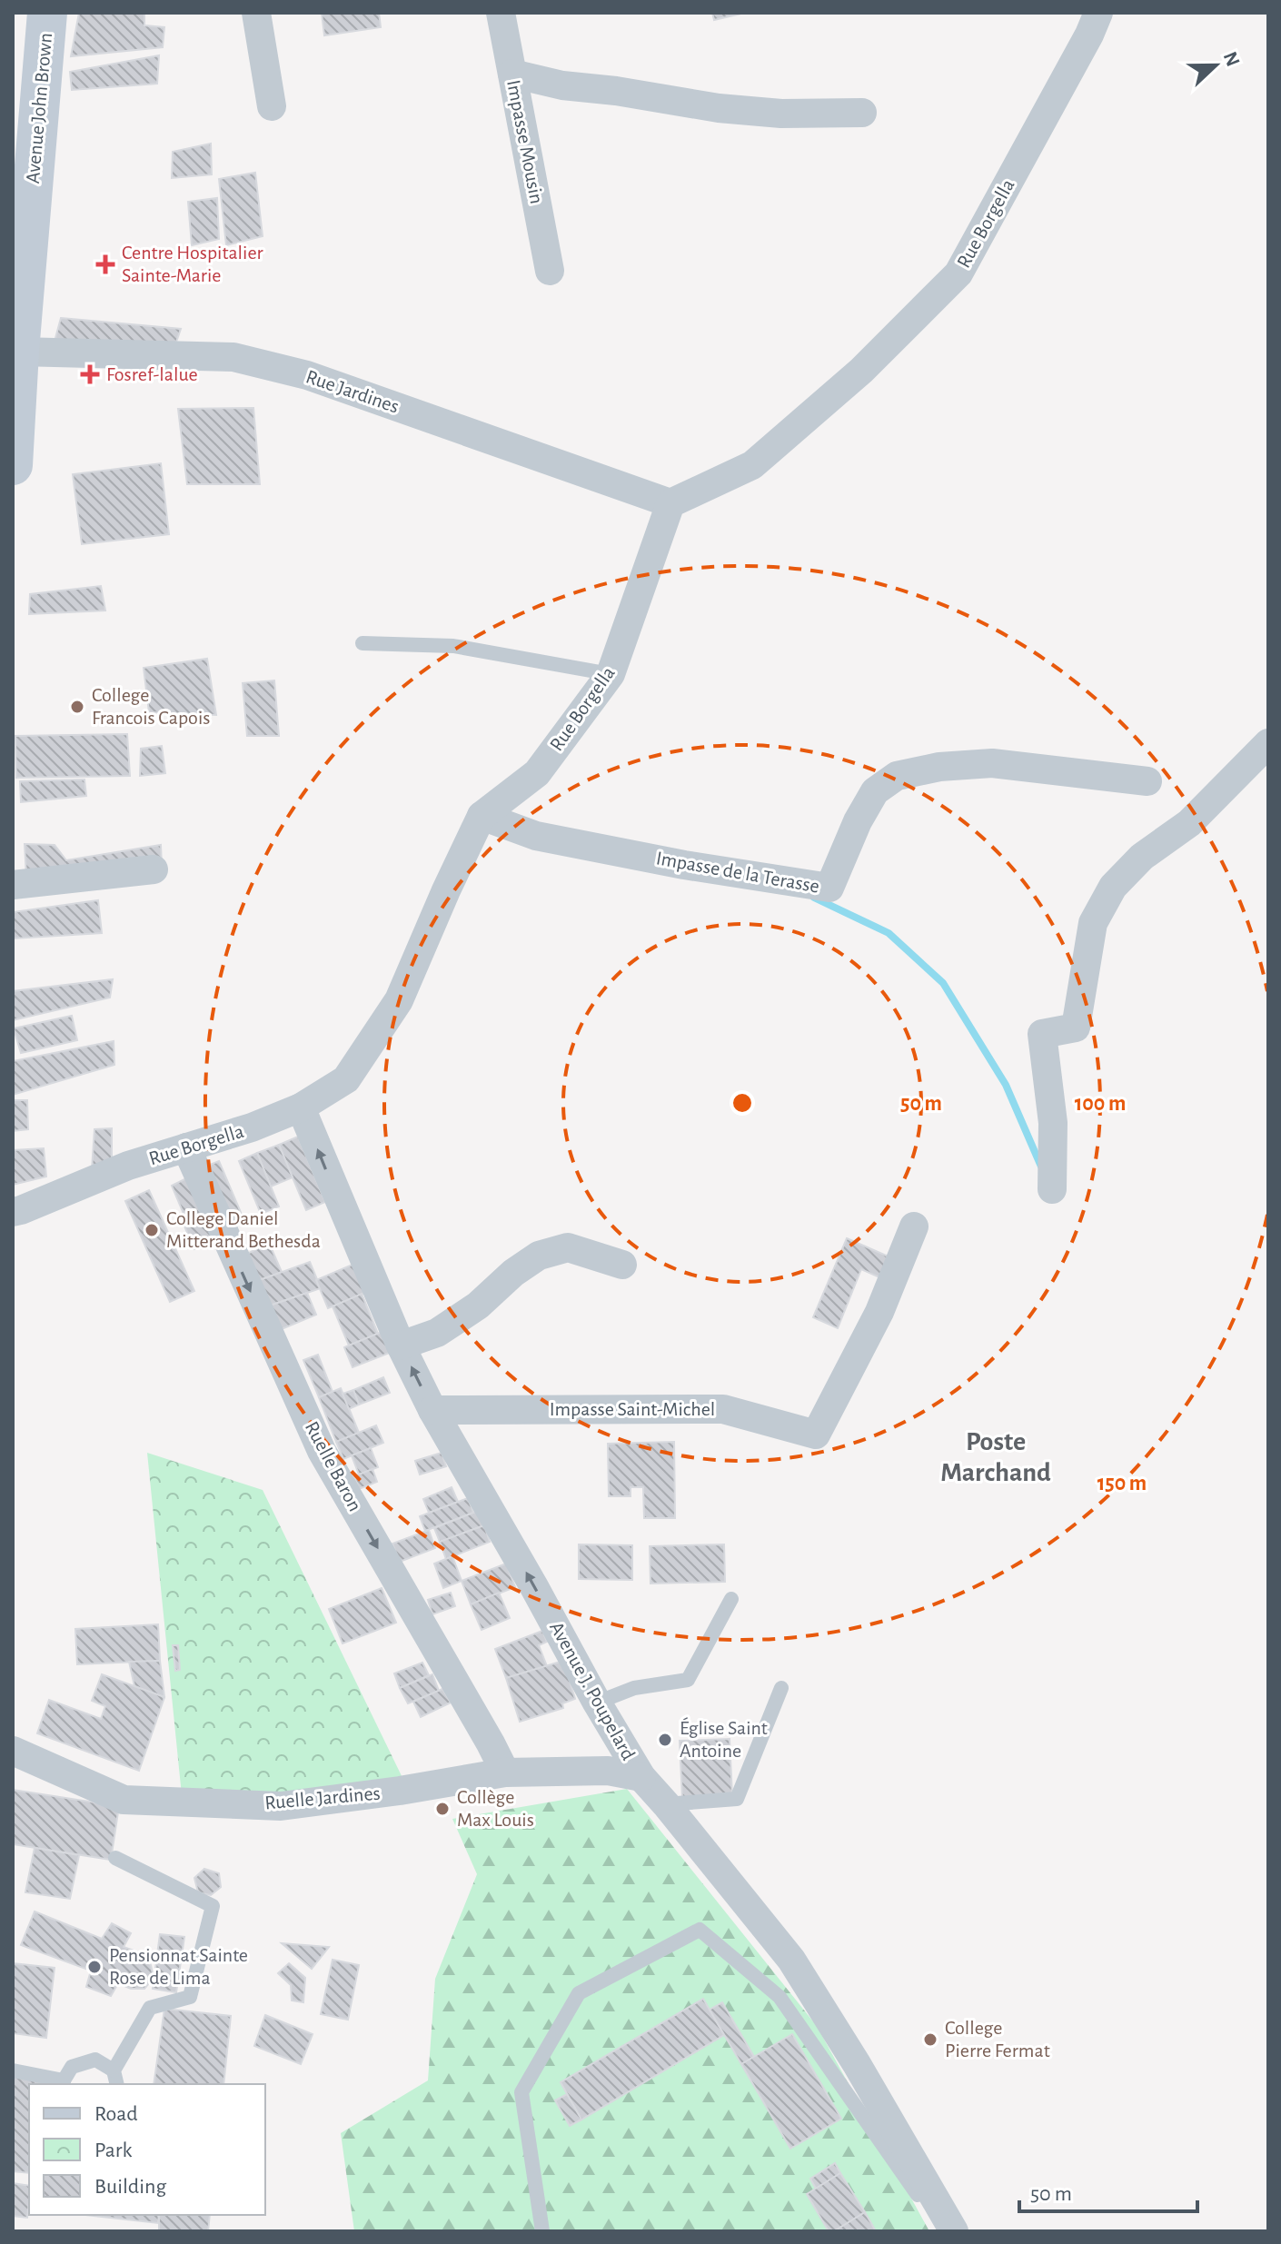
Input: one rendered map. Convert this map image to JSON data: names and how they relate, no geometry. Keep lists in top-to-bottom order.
{
  "streets": {
    "main road": ["Avenue John Brown"],
    "street": [
      "Impasse Mousin",
      "Rue Borgella",
      "Rue Jardines",
      "Impasse de la Terasse",
      "Impasse Saint-Michel",
      "Ruelle Baron",
      "Avenue J. Poupelard",
      "Ruelle Jardines"
    ]
  },
  "crossings": [
    ["Avenue John Brown", "Rue Jardines"],
    ["Rue Borgella", "Rue Jardines"],
    ["Rue Borgella", "Impasse de la Terasse"],
    ["Rue Borgella", "Ruelle Baron"],
    ["Rue Borgella", "Avenue J. Poupelard"],
    ["Impasse Saint-Michel", "Avenue J. Poupelard"],
    ["Ruelle Baron", "Ruelle Jardines"],
    ["Avenue J. Poupelard", "Ruelle Jardines"]
  ],
  "one_way": ["Ruelle Baron", "Avenue J. Poupelard"],
  "districts": ["Poste Marchand"],
  "places": {
    "health": ["Centre Hospitalier Sainte-Marie", "Fosref-lalue"],
    "other": [
      "College Francois Capois",
      "College Daniel Mitterand Bethesda",
      "Église Saint Antoine",
      "Collège Max Louis",
      "Pensionnat Sainte Rose de Lima",
      "College Pierre Fermat"
    ]
  },
  "legend": ["Road", "Park", "Building"],
  "scale_bar": "50 m",
  "north": "right",
  "rings": ["50 m", "100 m", "150 m"]
}
